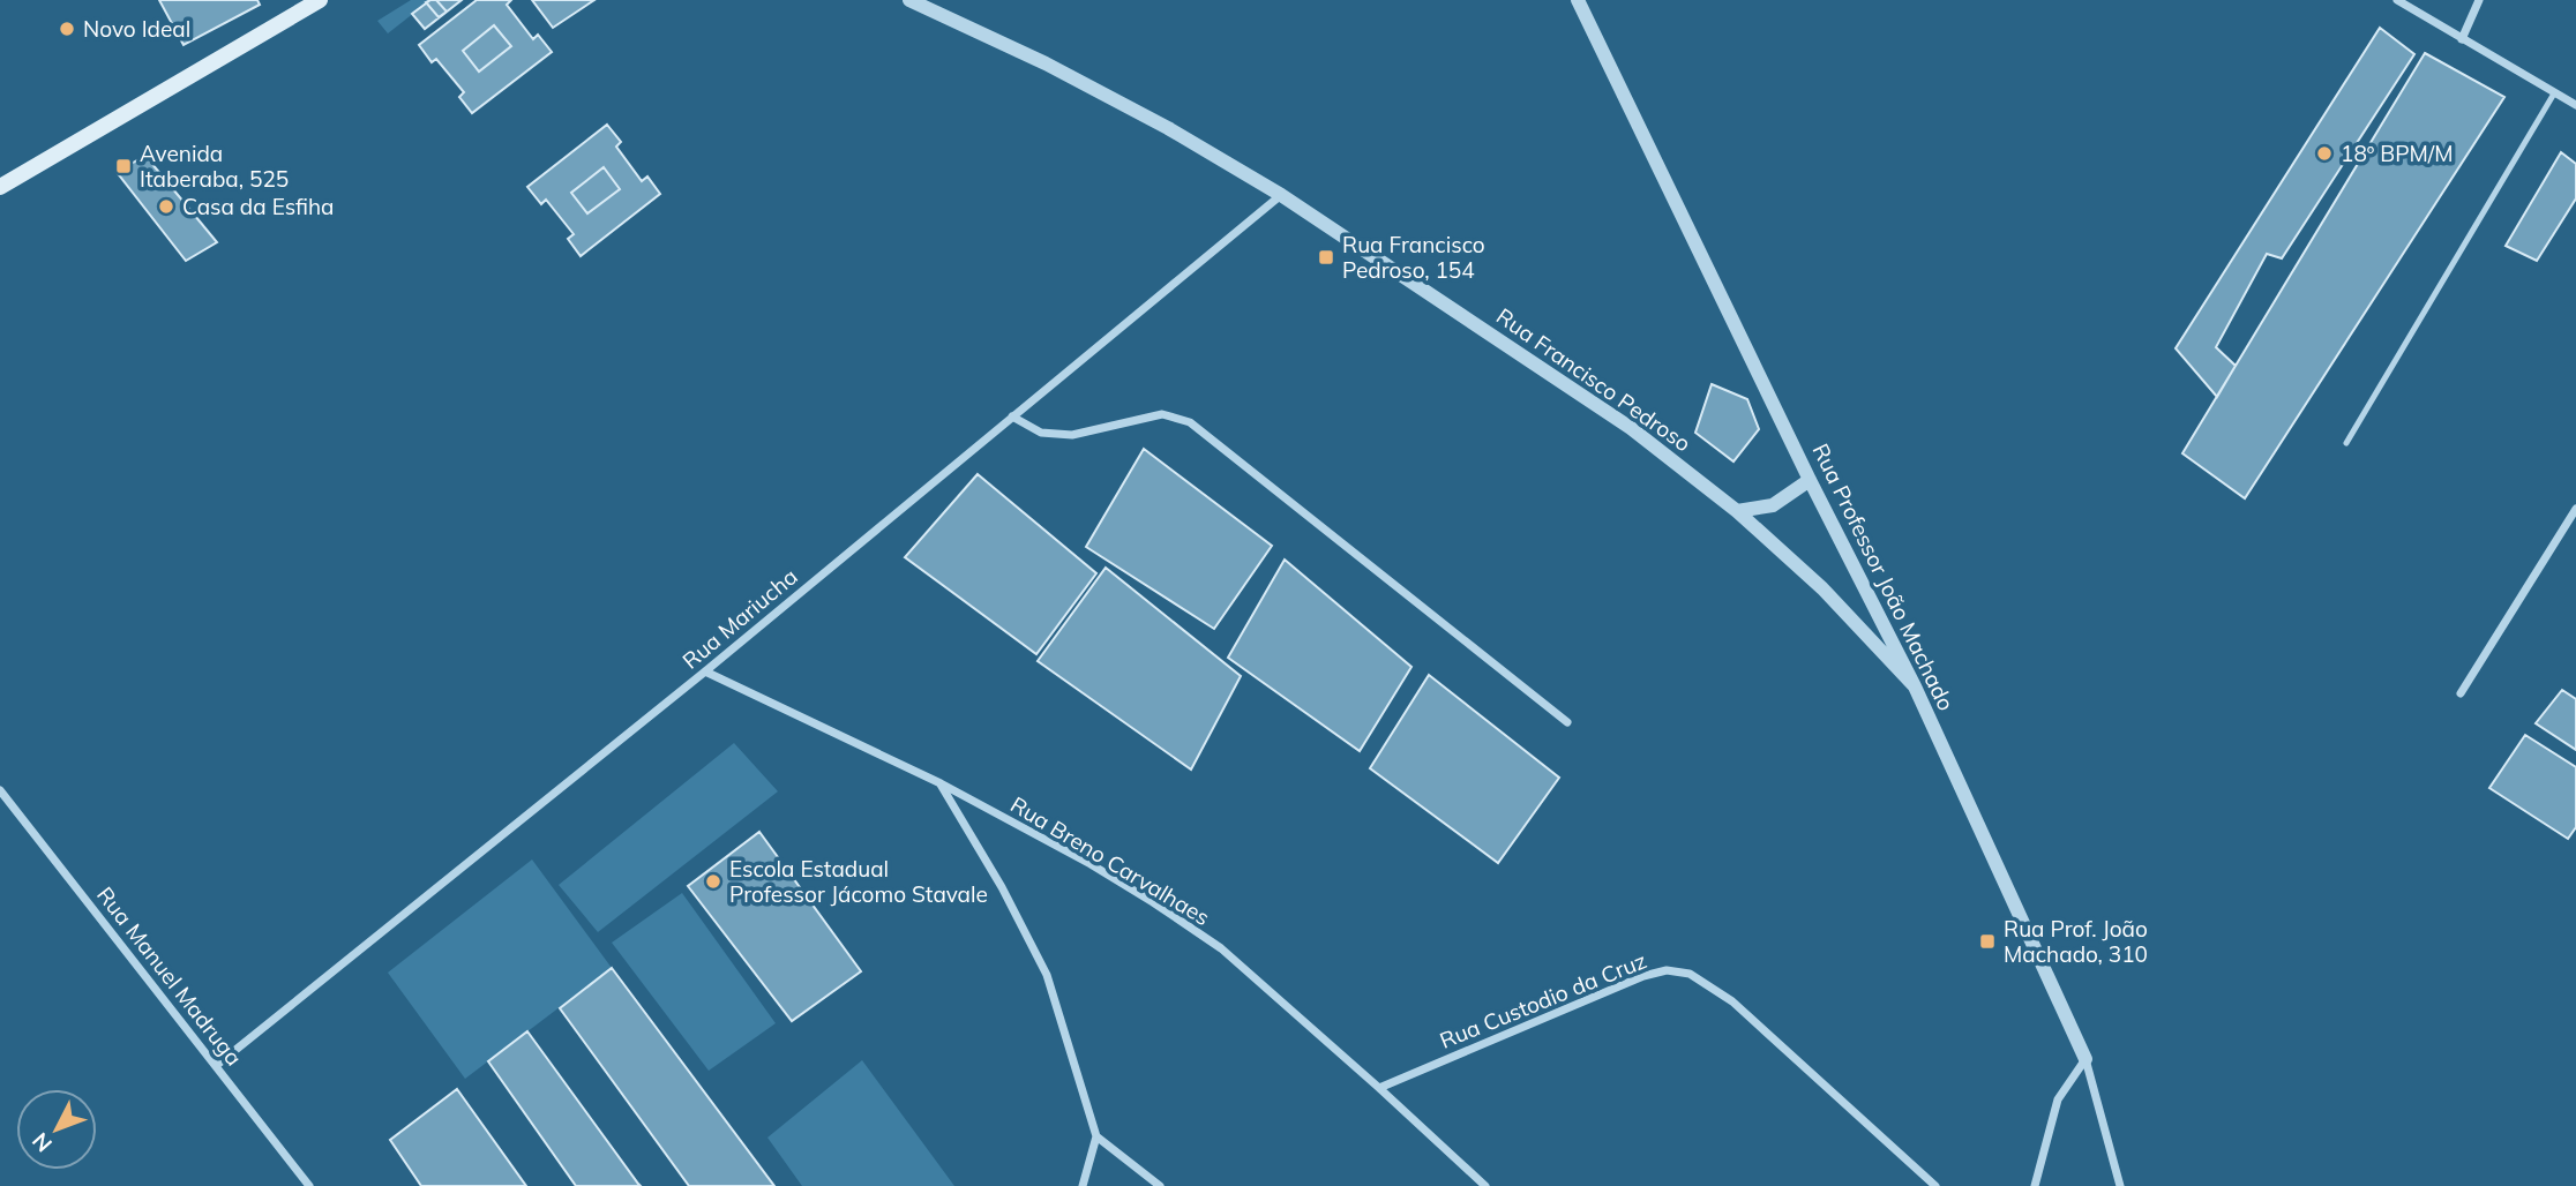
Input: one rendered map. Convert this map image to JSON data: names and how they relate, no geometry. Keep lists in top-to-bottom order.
{
  "streets": {
    "street": [
      "Rua Francisco Pedroso",
      "Rua Professor João Machado",
      "Rua Mariucha",
      "Rua Breno Carvalhaes",
      "Rua Manuel Madruga",
      "Rua Custodio da Cruz"
    ]
  },
  "crossings": [
    ["Rua Francisco Pedroso", "Rua Professor João Machado"],
    ["Rua Francisco Pedroso", "Rua Mariucha"],
    ["Rua Mariucha", "Rua Breno Carvalhaes"],
    ["Rua Mariucha", "Rua Manuel Madruga"],
    ["Rua Breno Carvalhaes", "Rua Custodio da Cruz"]
  ],
  "places": {
    "other": [
      "Novo Ideal",
      "18º BPM/M",
      "Casa da Esfiha",
      "Escola Estadual Professor Jácomo Stavale"
    ],
    "transit": ["Avenida Itaberaba, 525", "Rua Francisco Pedroso, 154", "Rua Prof. João Machado, 310"]
  },
  "north": "bottom left"
}
